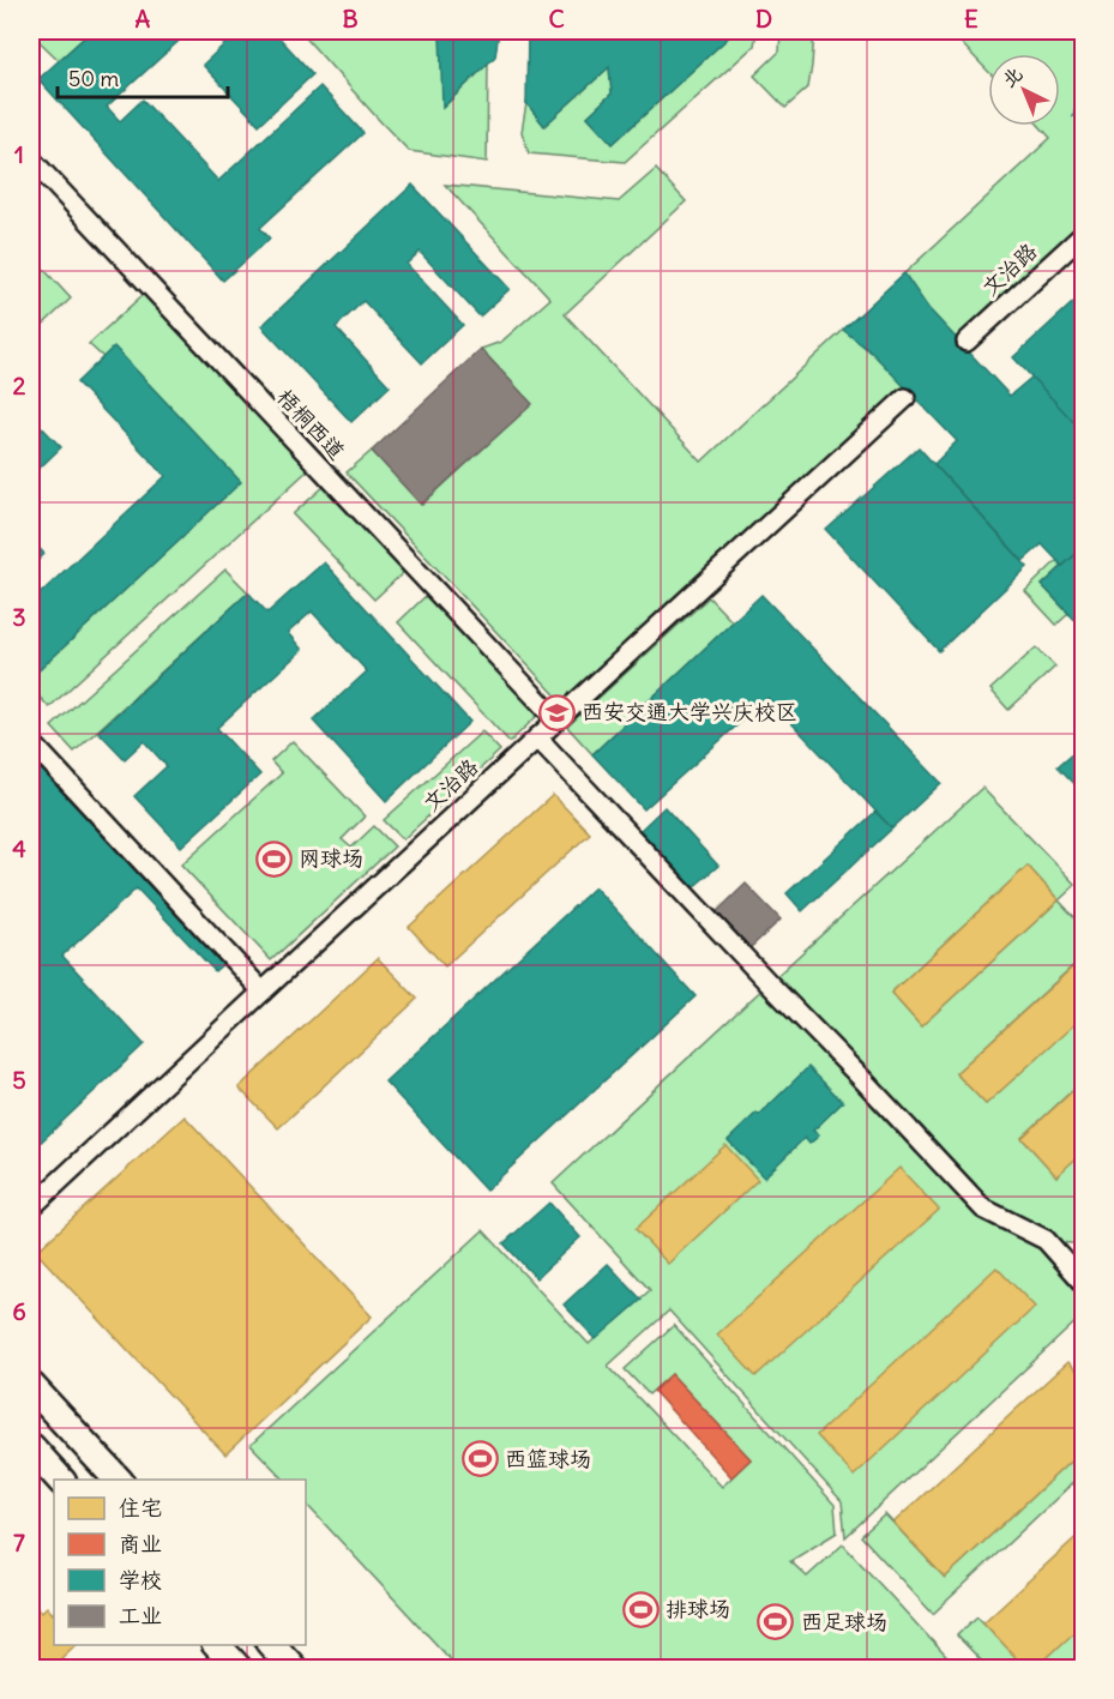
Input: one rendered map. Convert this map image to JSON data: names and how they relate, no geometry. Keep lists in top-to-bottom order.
{
  "streets": {
    "street": ["文治路", "梧桐西道"]
  },
  "crossings": [
    ["文治路", "梧桐西道"]
  ],
  "places": {
    "school or university": ["西安交通大学兴庆校区"],
    "sports": [
      "网球场",
      "西篮球场",
      "排球场",
      "西足球场"
    ]
  },
  "legend": [
    "住宅",
    "商业",
    "学校",
    "工业"
  ],
  "scale_bar": "50 m",
  "north": "top left",
  "grid": {
    "columns": [
      "A",
      "B",
      "C",
      "D",
      "E"
    ],
    "rows": [
      "1",
      "2",
      "3",
      "4",
      "5",
      "6",
      "7"
    ]
  }
}
